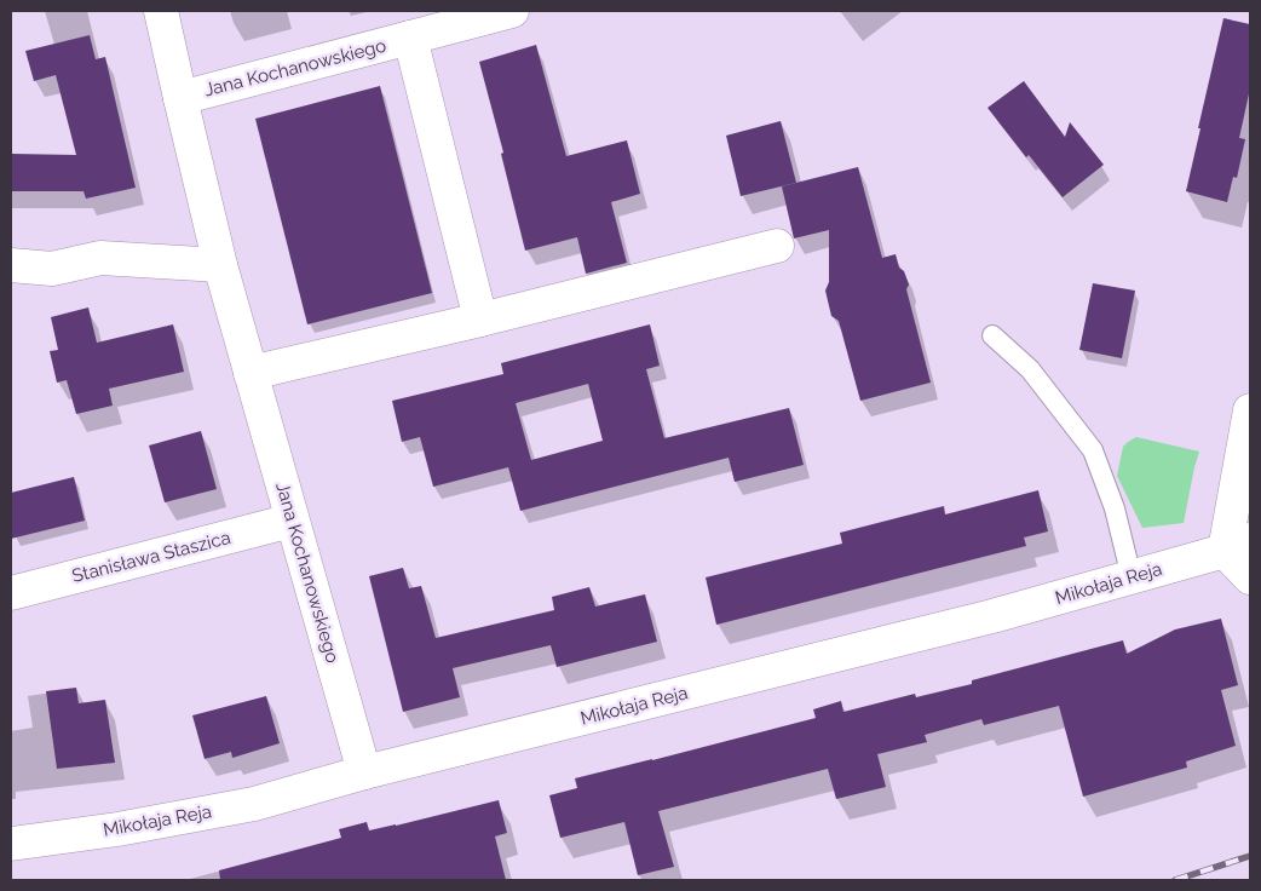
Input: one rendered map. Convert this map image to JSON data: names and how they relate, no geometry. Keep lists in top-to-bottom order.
{
  "streets": {
    "street": ["Jana Kochanowskiego", "Stanisława Staszica", "Mikołaja Reja"]
  },
  "crossings": [
    ["Jana Kochanowskiego", "Stanisława Staszica"],
    ["Jana Kochanowskiego", "Mikołaja Reja"]
  ]
}
